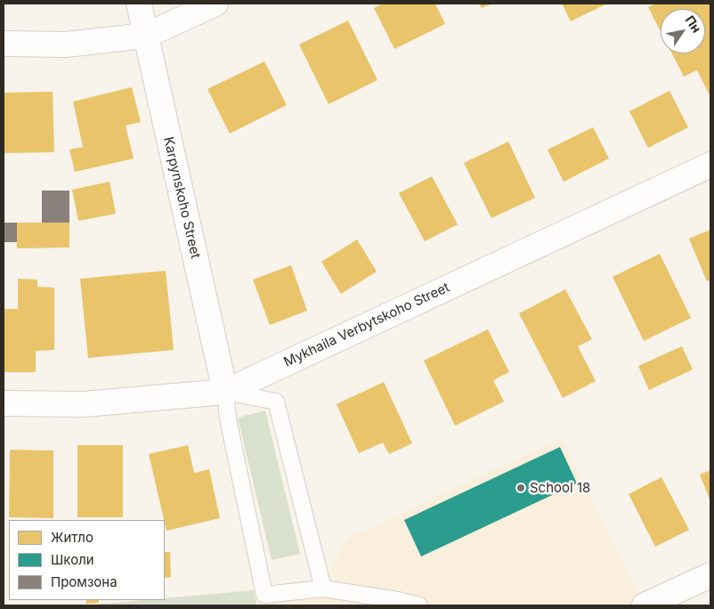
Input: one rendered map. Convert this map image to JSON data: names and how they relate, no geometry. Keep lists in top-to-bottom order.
{
  "streets": {
    "street": ["Karpynskoho Street", "Mykhaila Verbytskoho Street"]
  },
  "crossings": [
    ["Karpynskoho Street", "Mykhaila Verbytskoho Street"]
  ],
  "places": ["School 18"],
  "legend": ["Житло", "Школи", "Промзона"],
  "north": "top right"
}
